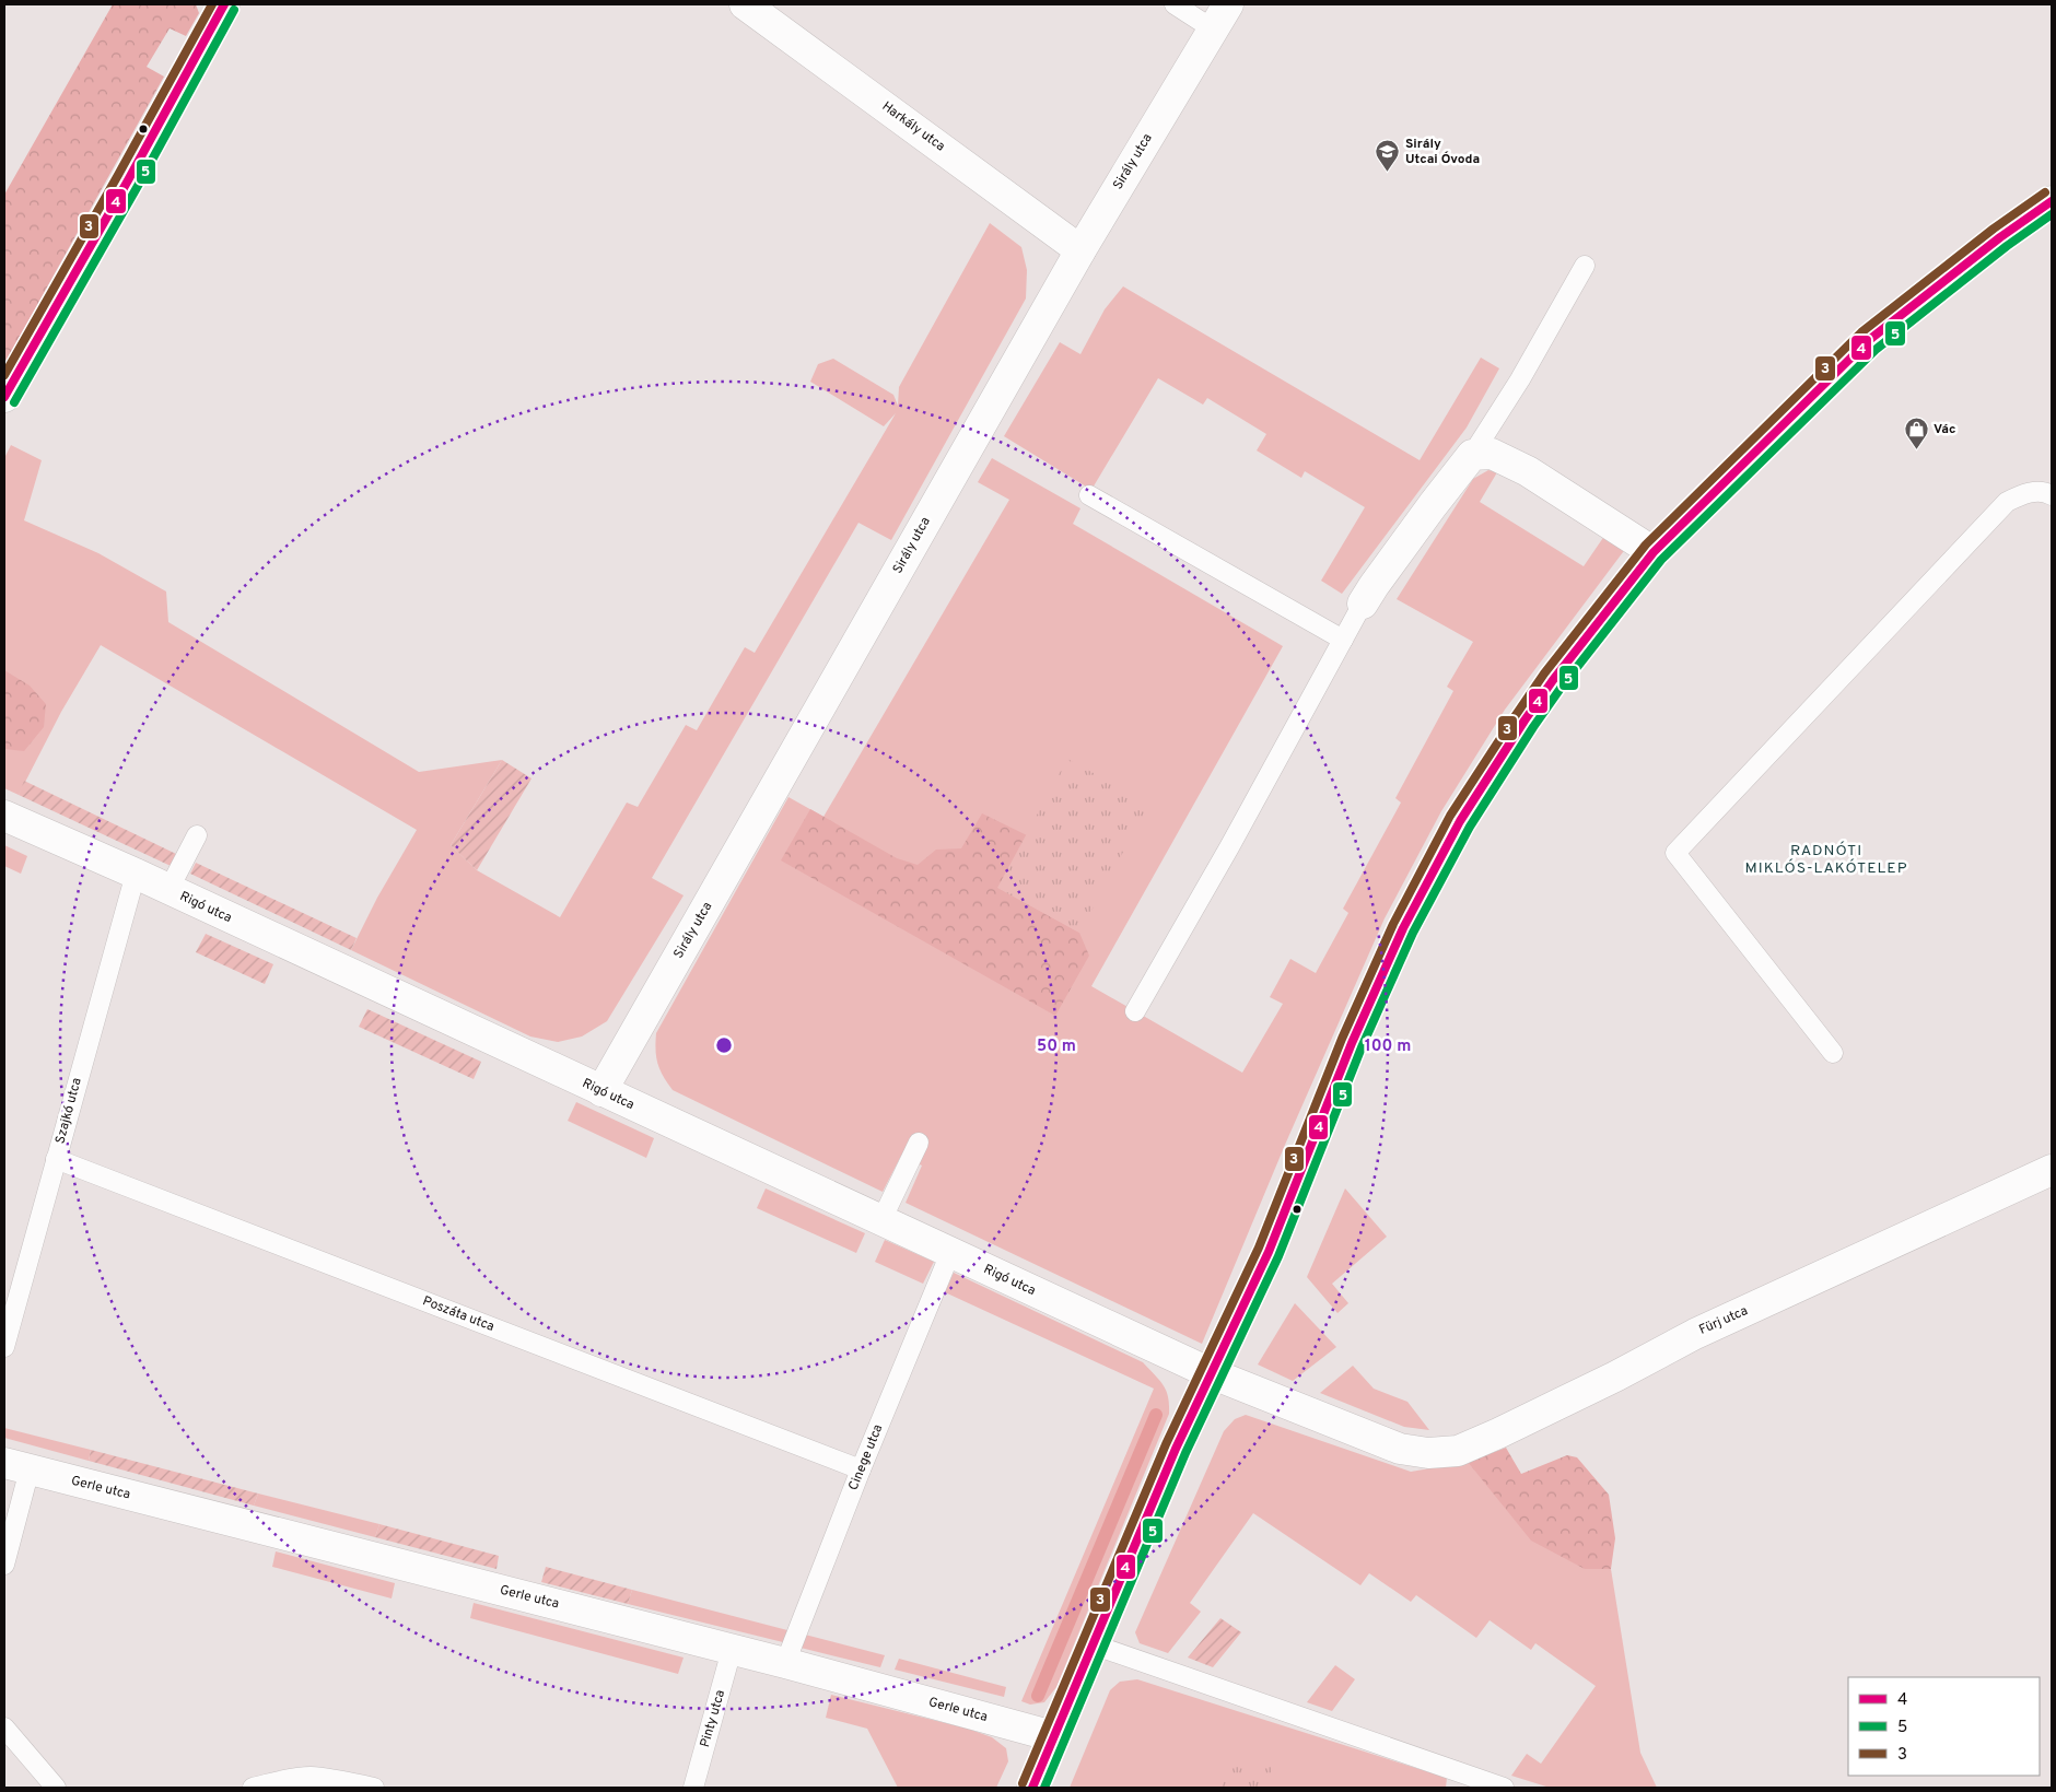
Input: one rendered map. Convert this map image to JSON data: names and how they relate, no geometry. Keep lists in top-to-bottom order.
{
  "streets": {
    "street": [
      "Harkály utca",
      "Sirály utca",
      "Rigó utca",
      "Fürj utca",
      "Gerle utca"
    ],
    "lane": [
      "Szajkó utca",
      "Poszáta utca",
      "Cinege utca",
      "Pinty utca"
    ]
  },
  "crossings": [
    ["Harkály utca", "Sirály utca"],
    ["Sirály utca", "Rigó utca"],
    ["Rigó utca", "Szajkó utca"],
    ["Rigó utca", "Fürj utca"],
    ["Rigó utca", "Cinege utca"],
    ["Szajkó utca", "Poszáta utca"],
    ["Poszáta utca", "Cinege utca"],
    ["Cinege utca", "Gerle utca"],
    ["Gerle utca", "Pinty utca"]
  ],
  "districts": ["RADNÓTI MIKLÓS-LAKÓTELEP"],
  "places": {
    "school or university": ["Sirály Utcai Óvoda"],
    "shop": ["Vác"]
  },
  "lines": ["transit line 4", "transit line 3", "transit line 5"],
  "legend": ["4", "5", "3"],
  "rings": ["50 m", "100 m"]
}
